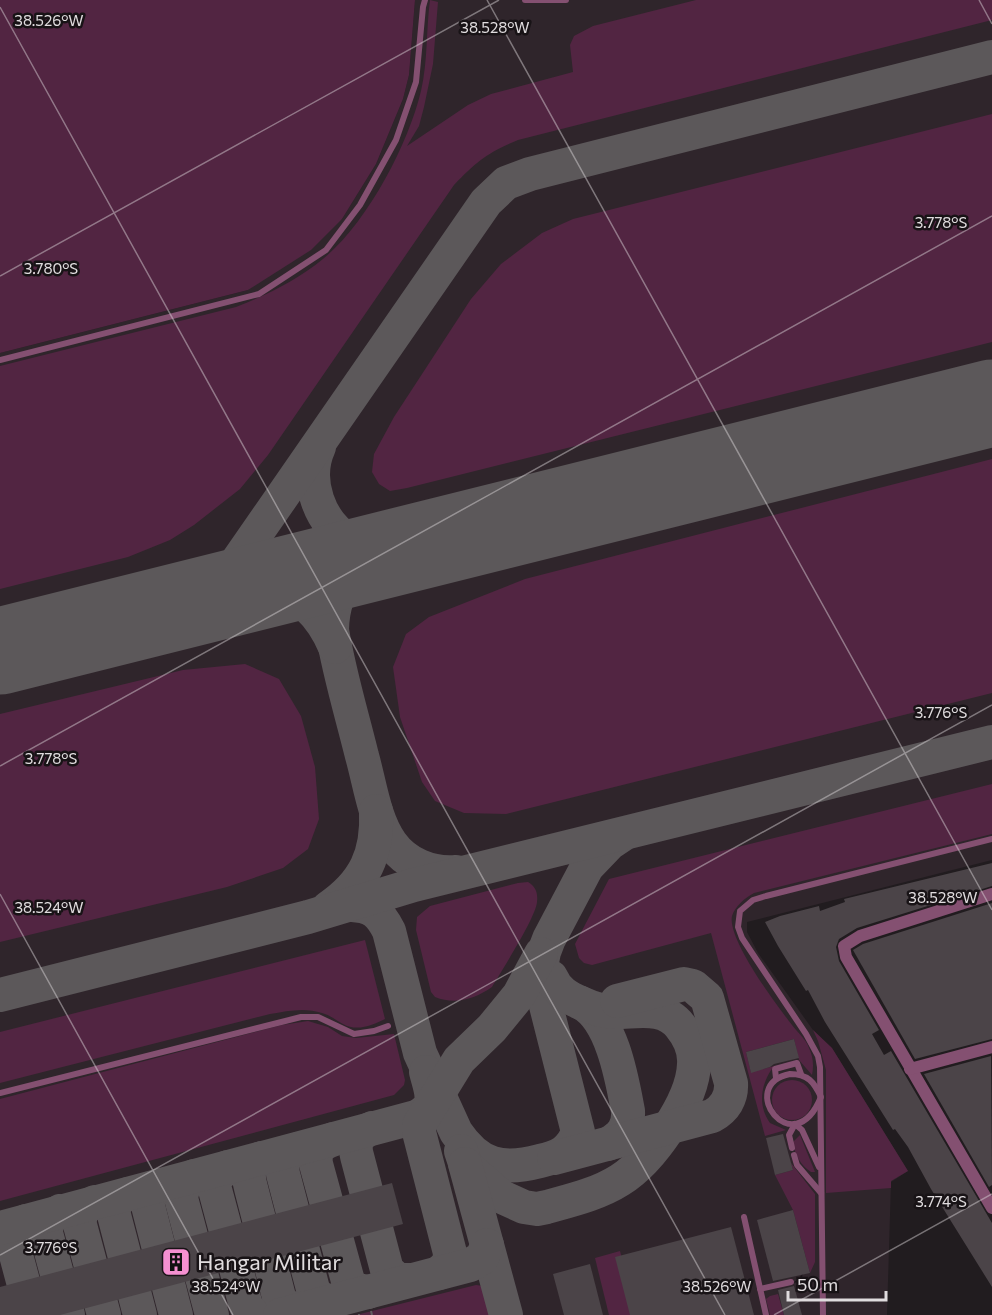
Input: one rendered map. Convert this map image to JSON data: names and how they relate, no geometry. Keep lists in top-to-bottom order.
{
  "places": {
    "building": ["Hangar Militar"]
  },
  "scale_bar": "50 m",
  "coordinates": [
    "38.526°W",
    "38.528°W",
    "3.778°S",
    "3.780°S",
    "3.776°S",
    "38.524°W",
    "3.774°S"
  ]
}
